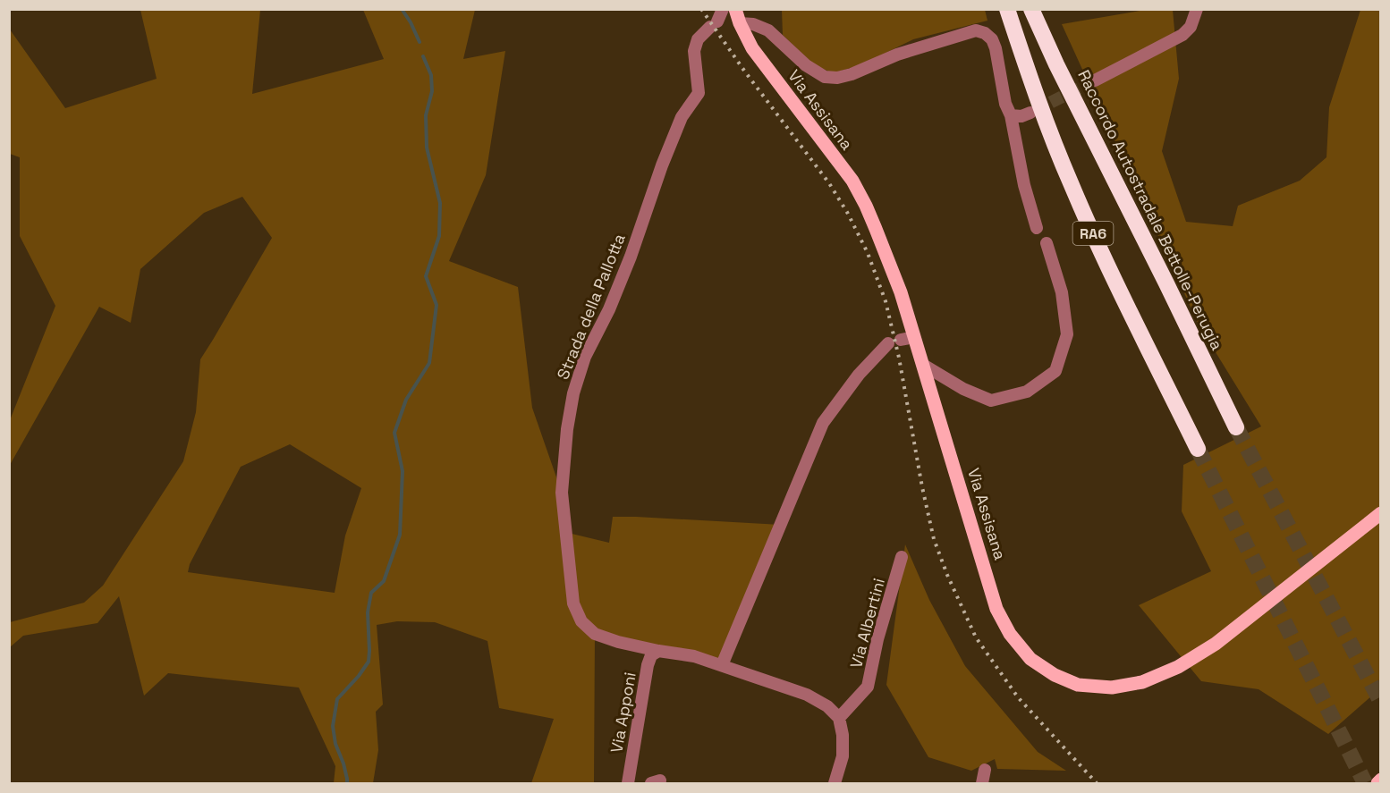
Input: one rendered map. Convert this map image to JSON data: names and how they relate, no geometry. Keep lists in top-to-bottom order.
{
  "streets": {
    "highway": ["Raccordo Autostradale Bettolle-Perugia", "RA6"],
    "main road": ["Via Assisana"],
    "street": ["Strada della Pallotta", "Via Albertini", "Via Apponi"]
  },
  "crossings": [
    ["Strada della Pallotta", "Via Albertini"],
    ["Strada della Pallotta", "Via Apponi"]
  ]
}
